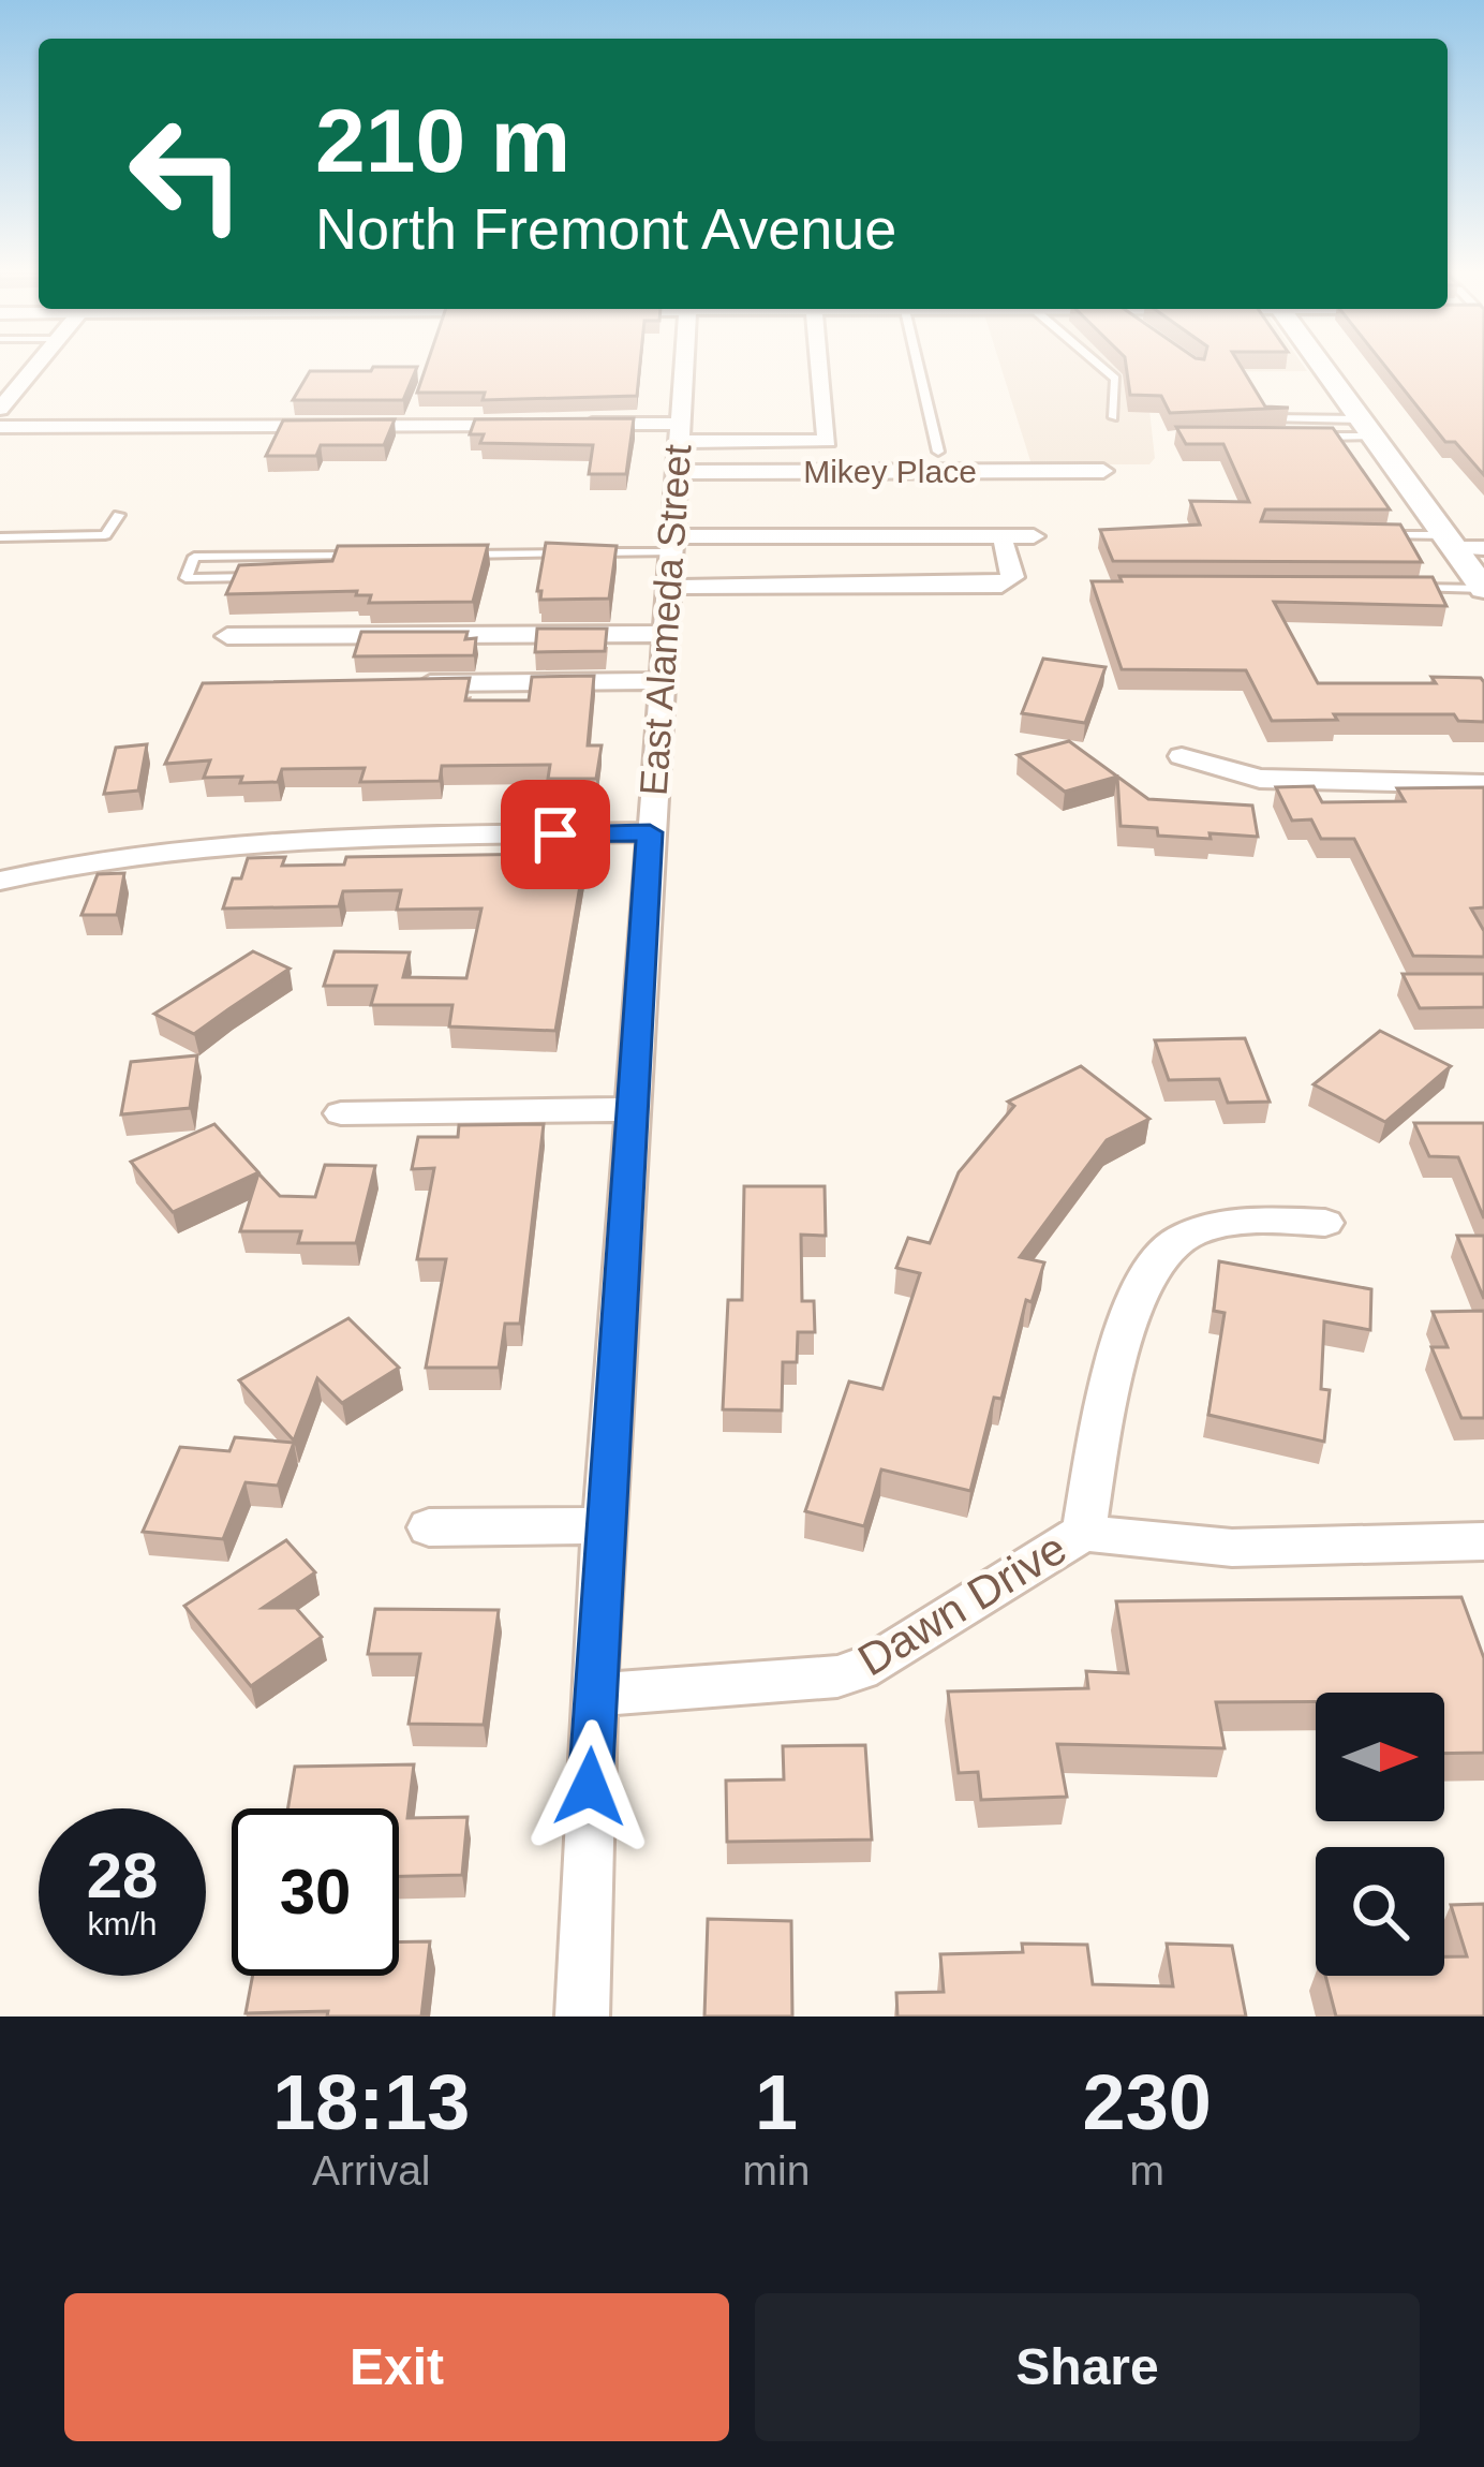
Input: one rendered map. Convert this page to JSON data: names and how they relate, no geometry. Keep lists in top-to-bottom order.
{
  "streets": {
    "street": ["Mikey Place", "East Alameda Street", "Dawn Drive"]
  },
  "crossings": [
    ["Mikey Place", "East Alameda Street"],
    ["East Alameda Street", "Dawn Drive"]
  ],
  "north": "right",
  "page": {
    "turn": ["210 m", "North Fremont Avenue"],
    "speed": "28 km/h",
    "limit": "30",
    "eta": [
      "18:13",
      "Arrival",
      "1",
      "min",
      "230",
      "m"
    ],
    "buttons": ["Exit", "Share"]
  }
}
